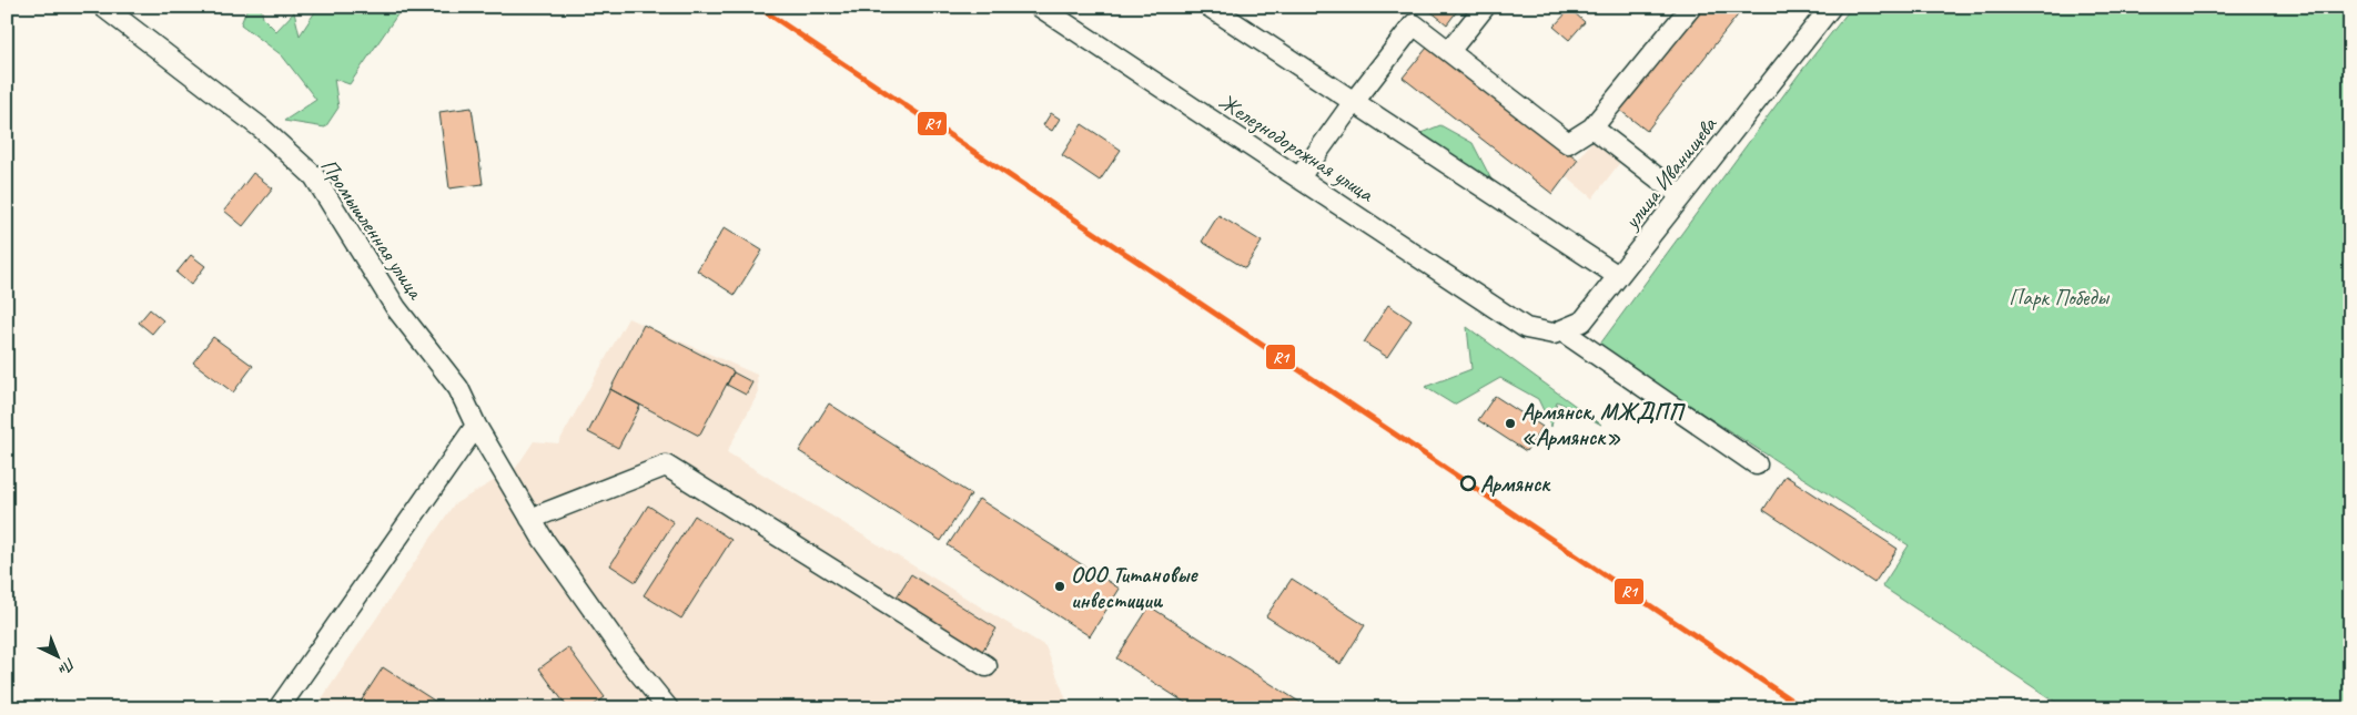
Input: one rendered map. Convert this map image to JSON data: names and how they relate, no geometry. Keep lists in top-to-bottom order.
{
  "streets": {
    "street": ["Железнодорожная улица", "улица Иванищева", "Промышленная улица"]
  },
  "crossings": [
    ["Железнодорожная улица", "улица Иванищева"]
  ],
  "parks": ["Парк Победы"],
  "places": ["Армянск, МЖДПП «Армянск»", "Армянск", "ООО Титановые инвестиции"],
  "lines": ["transit line R1"],
  "north": "bottom right"
}
